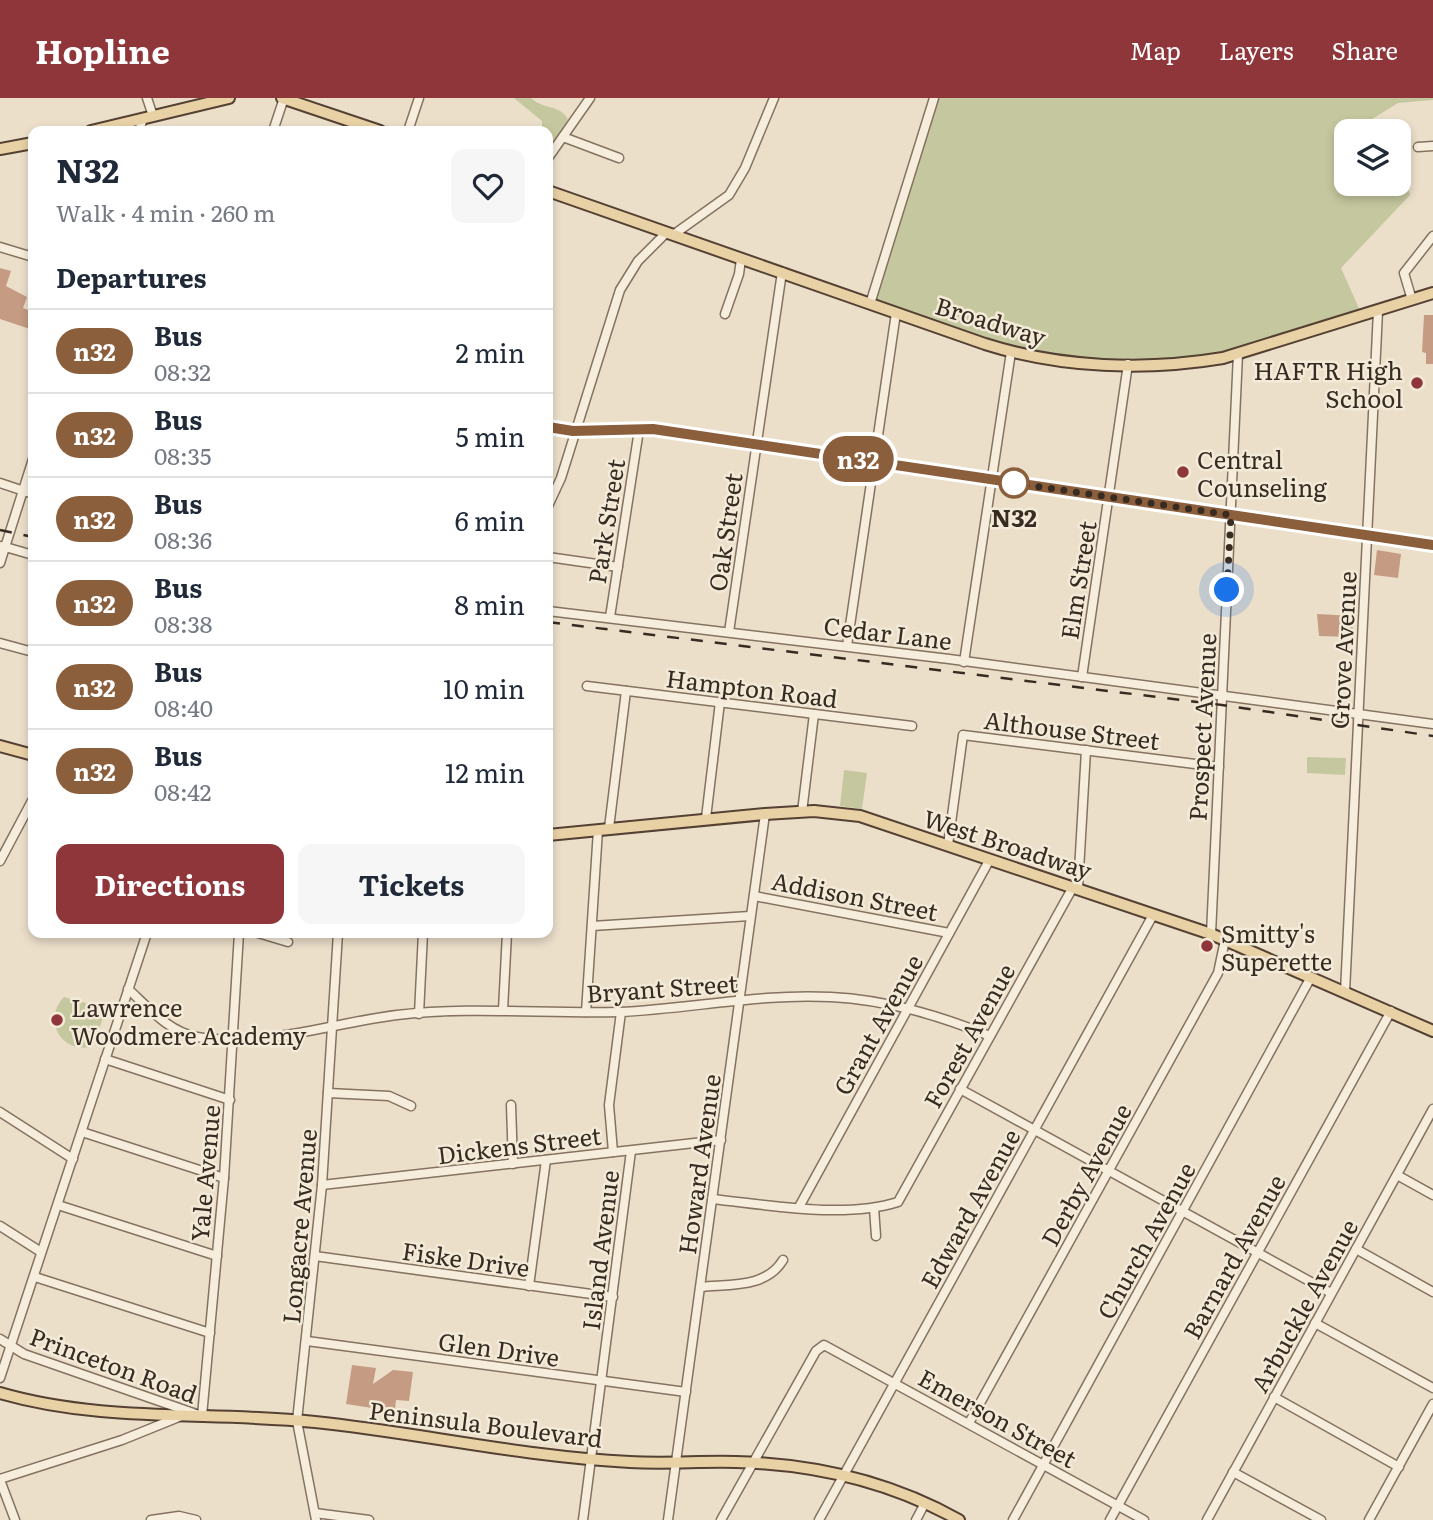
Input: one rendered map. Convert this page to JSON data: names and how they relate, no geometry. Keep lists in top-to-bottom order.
{
  "streets": {
    "main road": ["Broadway", "West Broadway", "Peninsula Boulevard"],
    "street": [
      "Park Street",
      "Oak Street",
      "Elm Street",
      "Cedar Lane",
      "Grove Avenue",
      "Hampton Road",
      "Prospect Avenue",
      "Althouse Street",
      "Addison Street",
      "Bryant Street",
      "Grant Avenue",
      "Forest Avenue",
      "Dickens Street",
      "Howard Avenue",
      "Yale Avenue",
      "Derby Avenue",
      "Edward Avenue",
      "Longacre Avenue",
      "Church Avenue",
      "Island Avenue",
      "Barnard Avenue",
      "Fiske Drive",
      "Arbuckle Avenue",
      "Glen Drive",
      "Princeton Road",
      "Emerson Street"
    ]
  },
  "crossings": [
    ["Broadway", "Oak Street"],
    ["Broadway", "Elm Street"],
    ["Broadway", "Grove Avenue"],
    ["Broadway", "Prospect Avenue"],
    ["Park Street", "Cedar Lane"],
    ["Oak Street", "Cedar Lane"],
    ["Elm Street", "Cedar Lane"],
    ["Cedar Lane", "Grove Avenue"],
    ["Cedar Lane", "Prospect Avenue"],
    ["Grove Avenue", "West Broadway"],
    ["Prospect Avenue", "Althouse Street"],
    ["Prospect Avenue", "West Broadway"],
    ["Althouse Street", "West Broadway"],
    ["West Broadway", "Grant Avenue"],
    ["West Broadway", "Forest Avenue"],
    ["West Broadway", "Howard Avenue"],
    ["West Broadway", "Derby Avenue"],
    ["West Broadway", "Edward Avenue"],
    ["West Broadway", "Church Avenue"],
    ["West Broadway", "Barnard Avenue"],
    ["Addison Street", "Grant Avenue"],
    ["Addison Street", "Howard Avenue"],
    ["Bryant Street", "Grant Avenue"],
    ["Bryant Street", "Forest Avenue"],
    ["Bryant Street", "Howard Avenue"],
    ["Bryant Street", "Yale Avenue"],
    ["Bryant Street", "Longacre Avenue"],
    ["Bryant Street", "Island Avenue"],
    ["Dickens Street", "Howard Avenue"],
    ["Dickens Street", "Longacre Avenue"],
    ["Dickens Street", "Island Avenue"],
    ["Howard Avenue", "Glen Drive"],
    ["Howard Avenue", "Peninsula Boulevard"],
    ["Yale Avenue", "Princeton Road"],
    ["Yale Avenue", "Peninsula Boulevard"],
    ["Derby Avenue", "Emerson Street"],
    ["Edward Avenue", "Emerson Street"],
    ["Edward Avenue", "Peninsula Boulevard"],
    ["Longacre Avenue", "Fiske Drive"],
    ["Longacre Avenue", "Glen Drive"],
    ["Longacre Avenue", "Peninsula Boulevard"],
    ["Church Avenue", "Emerson Street"],
    ["Island Avenue", "Fiske Drive"],
    ["Island Avenue", "Glen Drive"],
    ["Island Avenue", "Peninsula Boulevard"],
    ["Barnard Avenue", "Emerson Street"],
    ["Princeton Road", "Peninsula Boulevard"],
    ["Emerson Street", "Peninsula Boulevard"]
  ],
  "places": [
    "HAFTR High School",
    "Central Counseling",
    "N32",
    "Smitty's Superette",
    "Lawrence Woodmere Academy"
  ],
  "lines": ["bus line n32"],
  "page": {
    "header": "Hopline",
    "nav": ["Map", "Layers", "Share"],
    "on_map": "n32",
    "heading": [
      ["N32", "Walk · 4 min · 260 m"],
      "Departures"
    ],
    "list": [
      {
        "mark": "n32",
        "name": "Bus",
        "note": "08:32",
        "value": "2 min"
      },
      {
        "mark": "n32",
        "name": "Bus",
        "note": "08:35",
        "value": "5 min"
      },
      {
        "mark": "n32",
        "name": "Bus",
        "note": "08:36",
        "value": "6 min"
      },
      {
        "mark": "n32",
        "name": "Bus",
        "note": "08:38",
        "value": "8 min"
      },
      {
        "mark": "n32",
        "name": "Bus",
        "note": "08:40",
        "value": "10 min"
      },
      {
        "mark": "n32",
        "name": "Bus",
        "note": "08:42",
        "value": "12 min"
      }
    ],
    "buttons": ["Directions", "Tickets"]
  }
}
